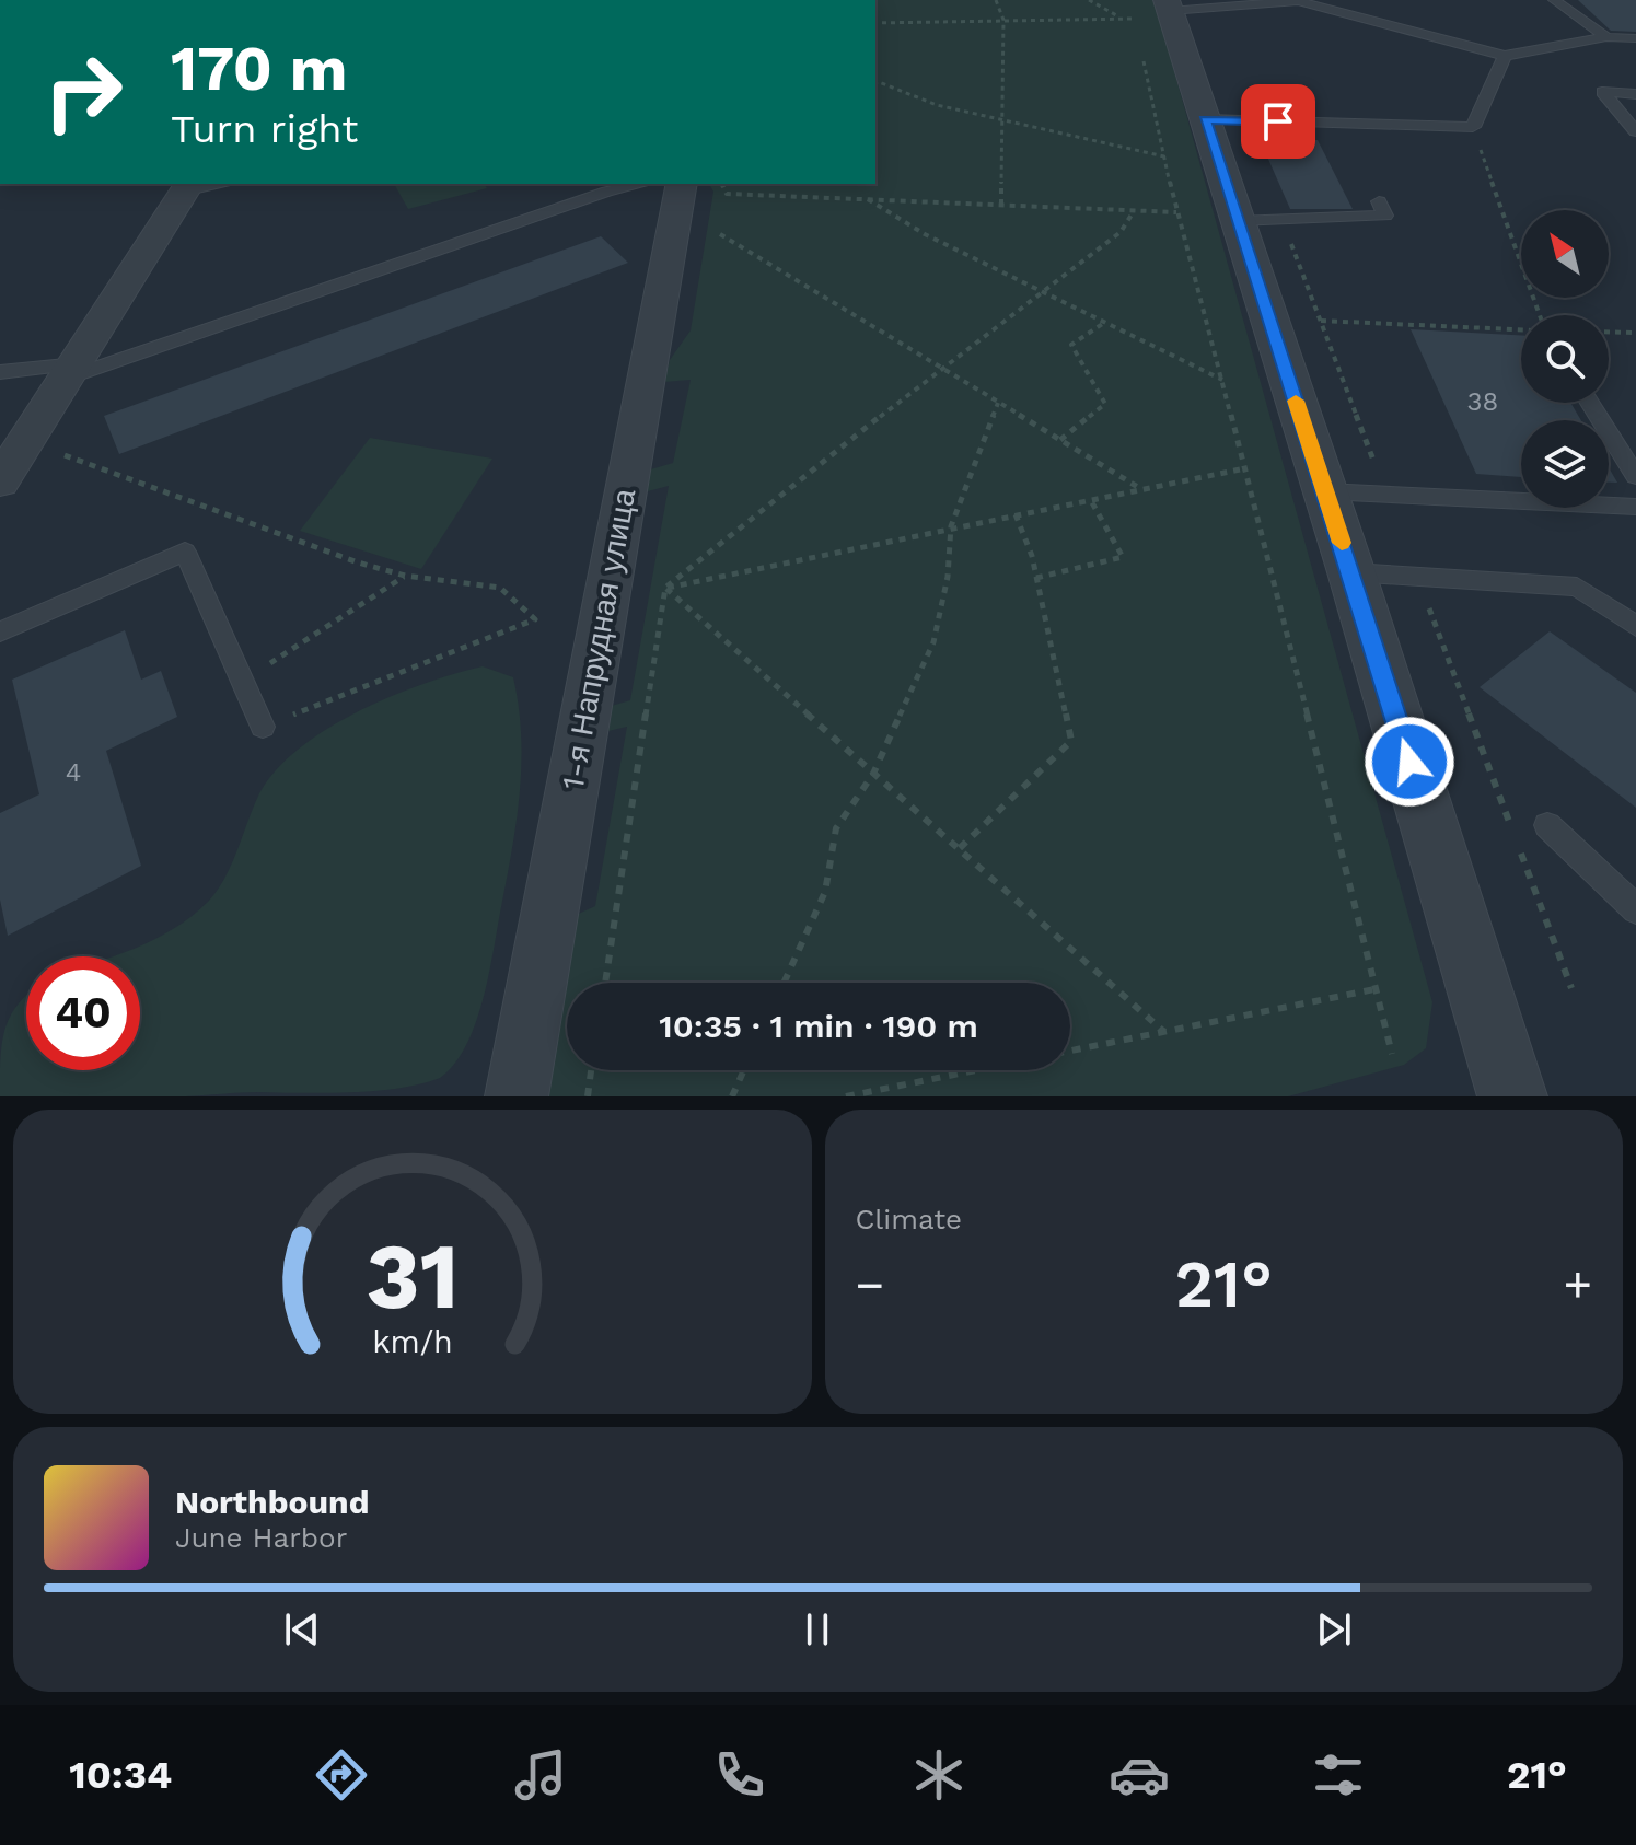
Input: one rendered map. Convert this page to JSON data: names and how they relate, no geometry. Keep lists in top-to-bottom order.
{
  "streets": {
    "street": ["1-я Напрудная улица"]
  },
  "house_numbers": ["38", "4"],
  "north": "top left",
  "page": {
    "turn": ["170 m", "Turn right"],
    "limit": "40",
    "trip": "10:35 · 1 min · 190 m",
    "tile": "Climate",
    "heat": ["−", "21°", "+"],
    "song": ["Northbound", "June Harbor"],
    "tabs": ["10:34", "21°"],
    "gauge": ["31", "km/h"]
  }
}
